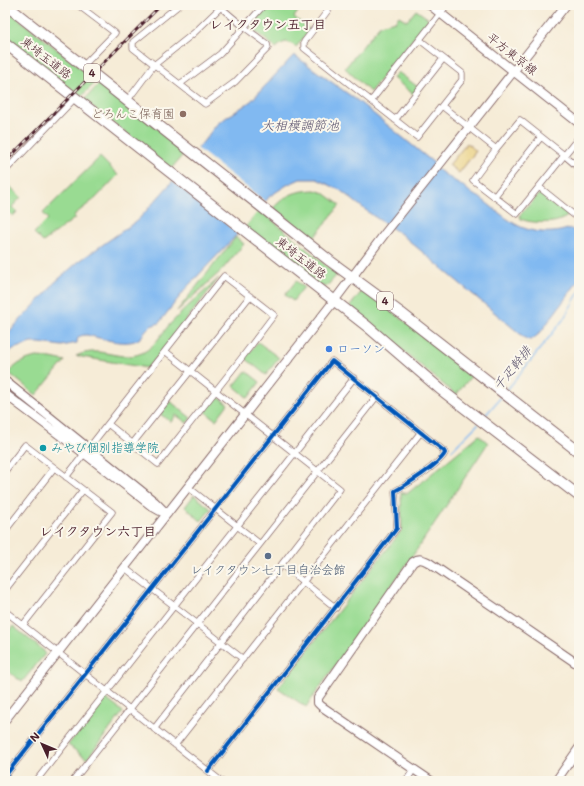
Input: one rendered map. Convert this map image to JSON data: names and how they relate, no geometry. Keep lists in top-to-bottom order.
{
  "streets": {
    "highway": ["東埼玉道路", "4"],
    "street": ["平方東京線"]
  },
  "crossings": [
    ["東埼玉道路", "4"]
  ],
  "districts": ["レイクタウン五丁目", "レイクタウン六丁目"],
  "water": ["大相模調節池", "千疋幹排"],
  "places": [
    "どろんこ保育園",
    "ローソン",
    "みやび個別指導学院",
    "レイクタウン七丁目自治会館"
  ],
  "north": "top left"
}
